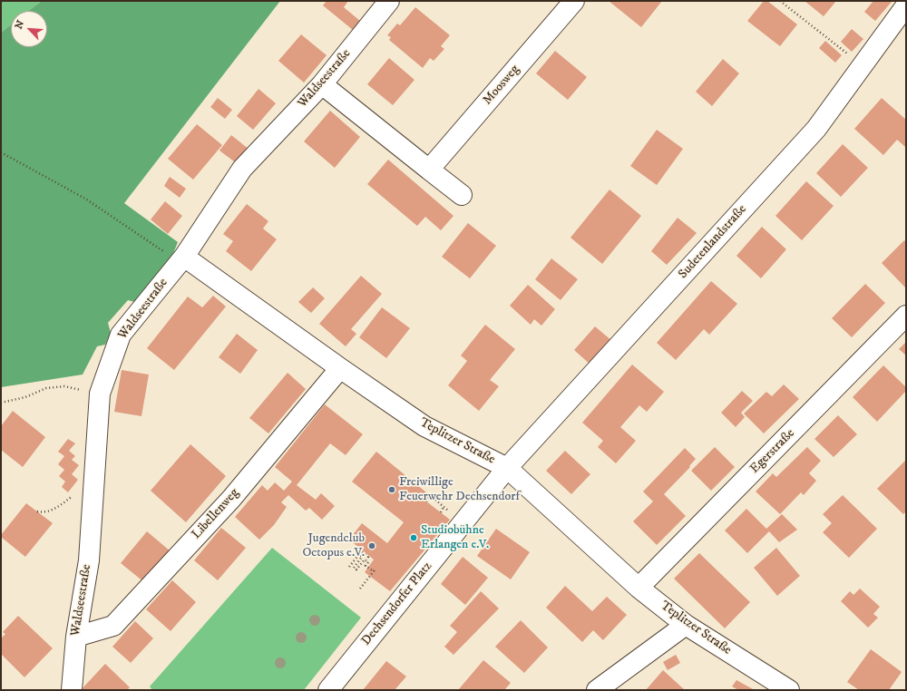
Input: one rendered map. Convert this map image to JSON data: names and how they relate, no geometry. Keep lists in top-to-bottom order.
{
  "streets": {
    "street": [
      "Waldseestraße",
      "Moosweg",
      "Sudetenlandstraße",
      "Teplitzer Straße",
      "Egerstraße",
      "Libellenweg",
      "Dechsendorfer Platz"
    ]
  },
  "crossings": [
    ["Waldseestraße", "Teplitzer Straße"],
    ["Waldseestraße", "Libellenweg"],
    ["Sudetenlandstraße", "Teplitzer Straße"],
    ["Sudetenlandstraße", "Dechsendorfer Platz"],
    ["Teplitzer Straße", "Egerstraße"],
    ["Teplitzer Straße", "Libellenweg"],
    ["Teplitzer Straße", "Dechsendorfer Platz"]
  ],
  "places": ["Freiwillige Feuerwehr Dechsendorf", "Studiobühne Erlangen e.V.", "Jugendclub Octopus e.V."],
  "north": "top left"
}
